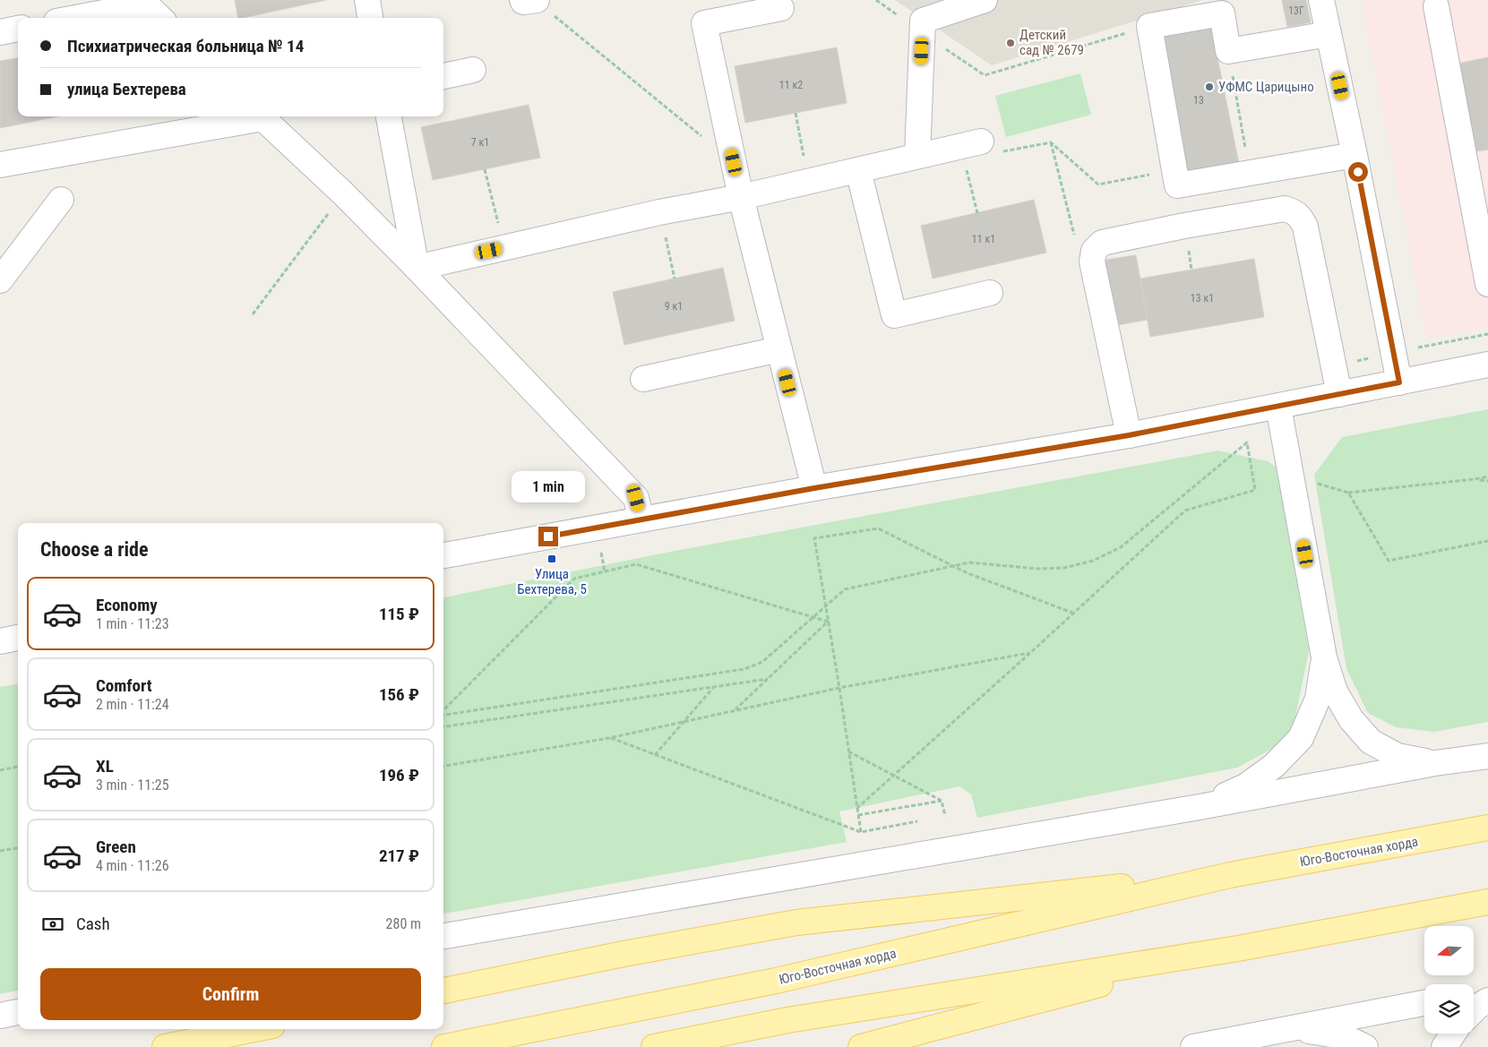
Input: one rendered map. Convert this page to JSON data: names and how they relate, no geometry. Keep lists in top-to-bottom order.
{
  "streets": {
    "main road": ["Юго-Восточная хорда"]
  },
  "places": {
    "other": ["Детский сад № 2679", "УФМС Царицыно"],
    "transit": ["Улица Бехтерева, 5"]
  },
  "house_numbers": [
    "13Г",
    "11 к2",
    "13",
    "7 к1",
    "11 к1",
    "13 к1",
    "9 к1"
  ],
  "north": "left",
  "page": {
    "banner": ["Психиатрическая больница № 14", "улица Бехтерева"],
    "bubble": "1 min",
    "heading": "Choose a ride",
    "list": [
      {
        "name": "Economy",
        "note": "1 min · 11:23",
        "value": "115 ₽"
      },
      {
        "name": "Comfort",
        "note": "2 min · 11:24",
        "value": "156 ₽"
      },
      {
        "name": "XL",
        "note": "3 min · 11:25",
        "value": "196 ₽"
      },
      {
        "name": "Green",
        "note": "4 min · 11:26",
        "value": "217 ₽"
      }
    ],
    "pay": ["Cash", "280 m"],
    "buttons": "Confirm"
  }
}
